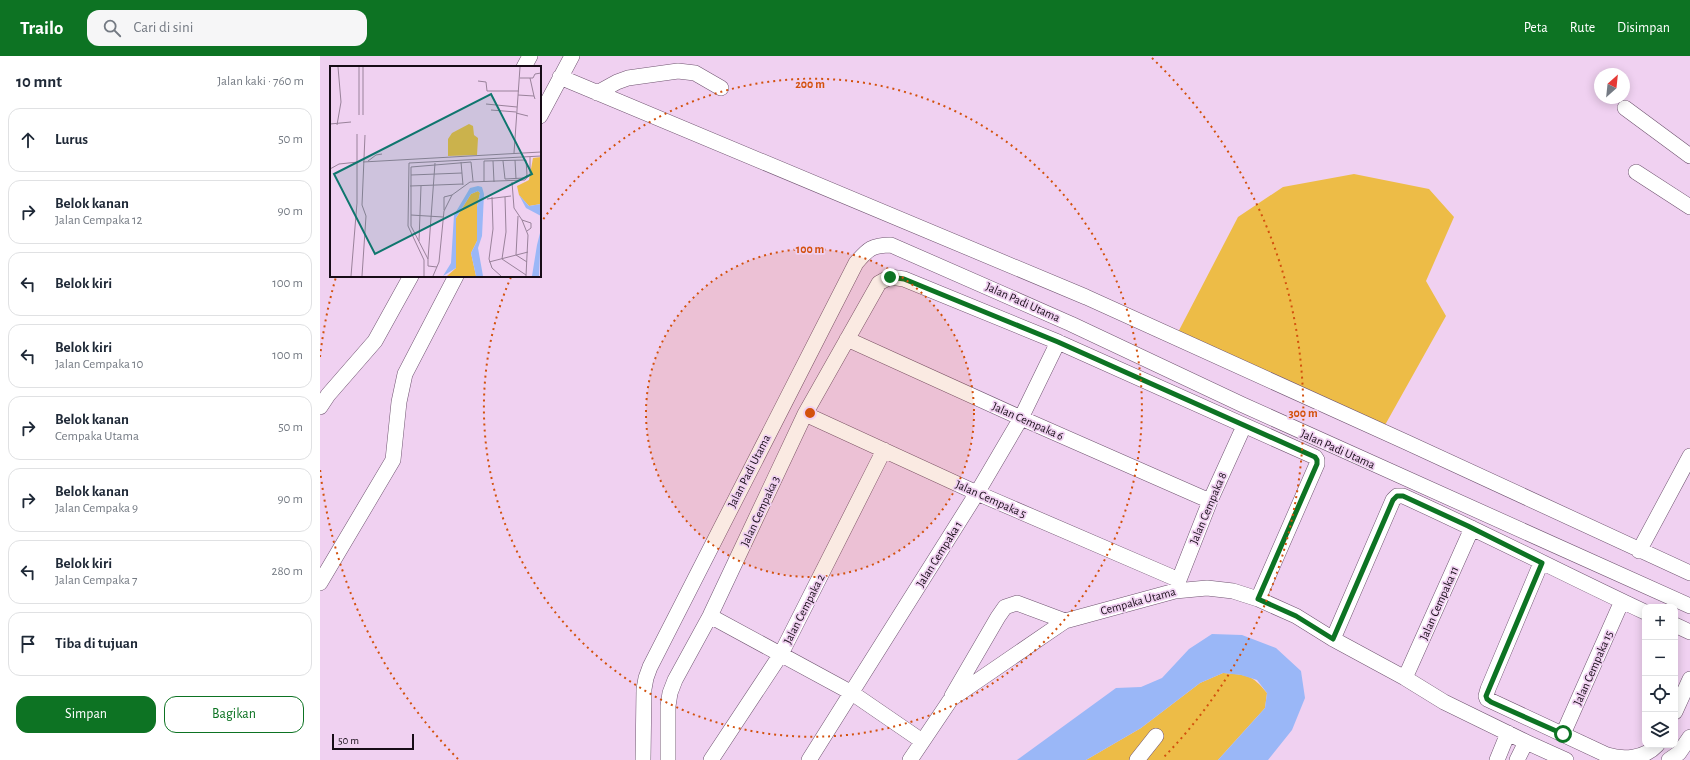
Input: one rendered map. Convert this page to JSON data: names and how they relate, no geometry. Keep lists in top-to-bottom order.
{
  "streets": {
    "street": [
      "Jalan Padi Utama",
      "Jalan Cempaka 6",
      "Jalan Cempaka 5",
      "Jalan Cempaka 8",
      "Jalan Cempaka 3",
      "Jalan Cempaka 1",
      "Cempaka Utama",
      "Jalan Cempaka 11",
      "Jalan Cempaka 2",
      "Jalan Cempaka 15"
    ]
  },
  "crossings": [
    ["Jalan Cempaka 6", "Jalan Cempaka 8"],
    ["Jalan Cempaka 6", "Jalan Cempaka 3"],
    ["Jalan Cempaka 6", "Jalan Cempaka 1"],
    ["Jalan Cempaka 5", "Jalan Cempaka 8"],
    ["Jalan Cempaka 5", "Jalan Cempaka 3"],
    ["Jalan Cempaka 5", "Jalan Cempaka 1"],
    ["Jalan Cempaka 5", "Cempaka Utama"],
    ["Jalan Cempaka 5", "Jalan Cempaka 2"],
    ["Jalan Cempaka 8", "Cempaka Utama"],
    ["Jalan Cempaka 3", "Jalan Cempaka 1"],
    ["Cempaka Utama", "Jalan Cempaka 11"]
  ],
  "scale_bar": "50 m",
  "north": "top right",
  "page": {
    "header": "Trailo",
    "search": "Cari di sini",
    "nav": ["Peta", "Rute", "Disimpan"],
    "heading": ["10 mnt", "Jalan kaki · 760 m"],
    "list": [
      ["Lurus", "50 m"],
      ["Belok kanan", "Jalan Cempaka 12", "90 m"],
      ["Belok kiri", "100 m"],
      ["Belok kiri", "Jalan Cempaka 10", "100 m"],
      ["Belok kanan", "Cempaka Utama", "50 m"],
      ["Belok kanan", "Jalan Cempaka 9", "90 m"],
      ["Belok kiri", "Jalan Cempaka 7", "280 m"],
      "Tiba di tujuan"
    ],
    "map_buttons": ["+", "−"],
    "buttons": ["Simpan", "Bagikan"],
    "scale": "50 m"
  },
  "rings": ["200 m", "100 m", "300 m"]
}
